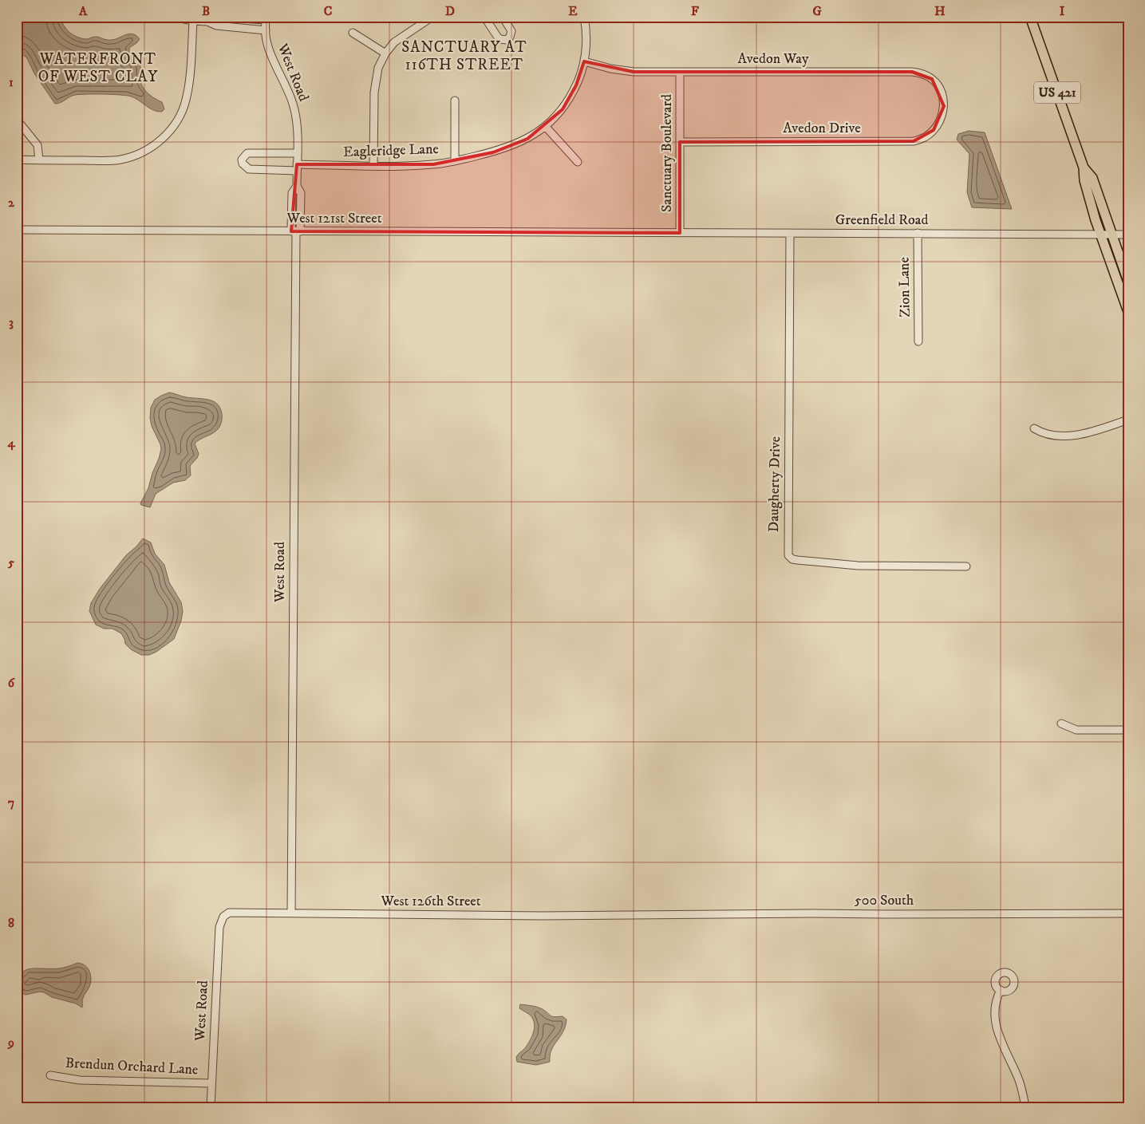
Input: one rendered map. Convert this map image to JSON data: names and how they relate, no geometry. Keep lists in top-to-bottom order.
{
  "streets": {
    "main road": ["US 421"],
    "street": [
      "Avedon Way",
      "West Road",
      "Avedon Drive",
      "Eagleridge Lane",
      "Sanctuary Boulevard",
      "West 121st Street",
      "Greenfield Road",
      "Zion Lane",
      "Daugherty Drive",
      "500 South",
      "West 126th Street",
      "Brendun Orchard Lane"
    ]
  },
  "crossings": [
    ["Avedon Way", "Avedon Drive"],
    ["Avedon Way", "Eagleridge Lane"],
    ["Avedon Way", "Sanctuary Boulevard"],
    ["West Road", "Eagleridge Lane"],
    ["West Road", "West 121st Street"],
    ["West Road", "West 126th Street"],
    ["West Road", "Brendun Orchard Lane"],
    ["US 421", "Greenfield Road"],
    ["Avedon Drive", "Sanctuary Boulevard"],
    ["Sanctuary Boulevard", "Greenfield Road"],
    ["West 121st Street", "Greenfield Road"],
    ["Greenfield Road", "Zion Lane"],
    ["Greenfield Road", "Daugherty Drive"],
    ["500 South", "West 126th Street"]
  ],
  "districts": ["SANCTUARY AT 116TH STREET", "WATERFRONT OF WEST CLAY"],
  "grid": {
    "columns": [
      "A",
      "B",
      "C",
      "D",
      "E",
      "F",
      "G",
      "H",
      "I"
    ],
    "rows": [
      "1",
      "2",
      "3",
      "4",
      "5",
      "6",
      "7",
      "8",
      "9"
    ]
  }
}
